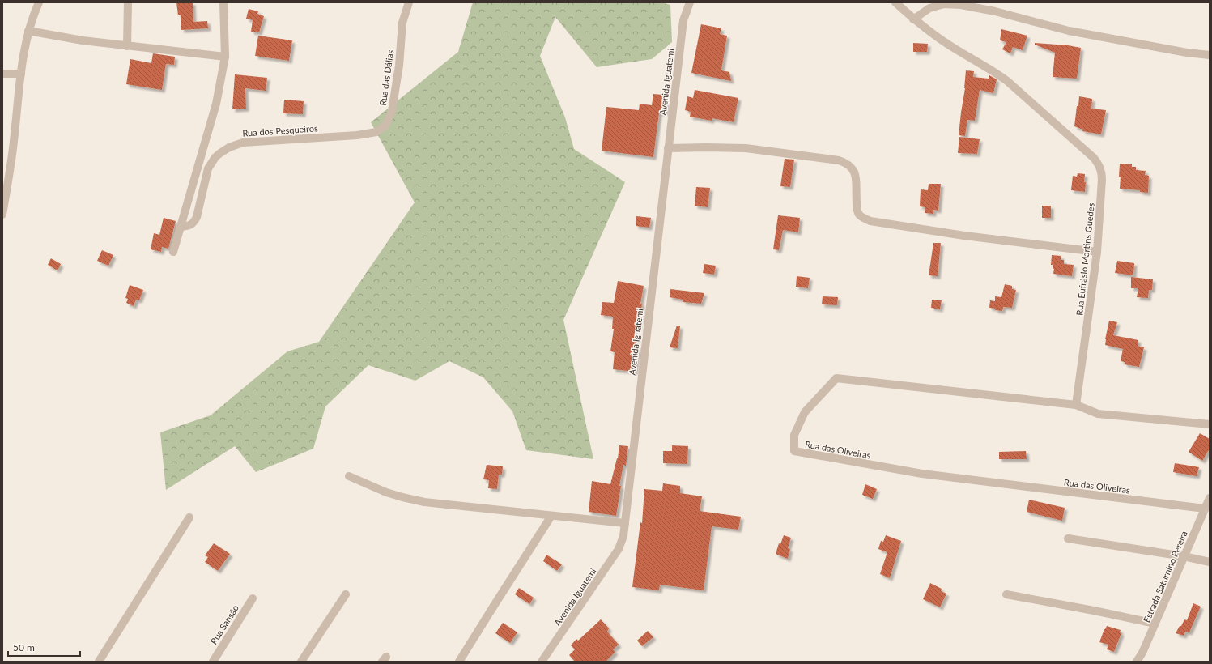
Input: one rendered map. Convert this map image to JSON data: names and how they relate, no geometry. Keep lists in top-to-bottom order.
{
  "streets": {
    "street": [
      "Rua das Dálias",
      "Avenida Iguatemi",
      "Rua dos Pesqueiros",
      "Rua Eufrásio Martins Guedes",
      "Rua das Oliveiras",
      "Estrada Saturnino Pereira",
      "Rua Sansão"
    ]
  },
  "crossings": [
    ["Rua das Dálias", "Rua dos Pesqueiros"],
    ["Rua Eufrásio Martins Guedes", "Rua das Oliveiras"],
    ["Rua das Oliveiras", "Estrada Saturnino Pereira"]
  ],
  "scale_bar": "50 m"
}
